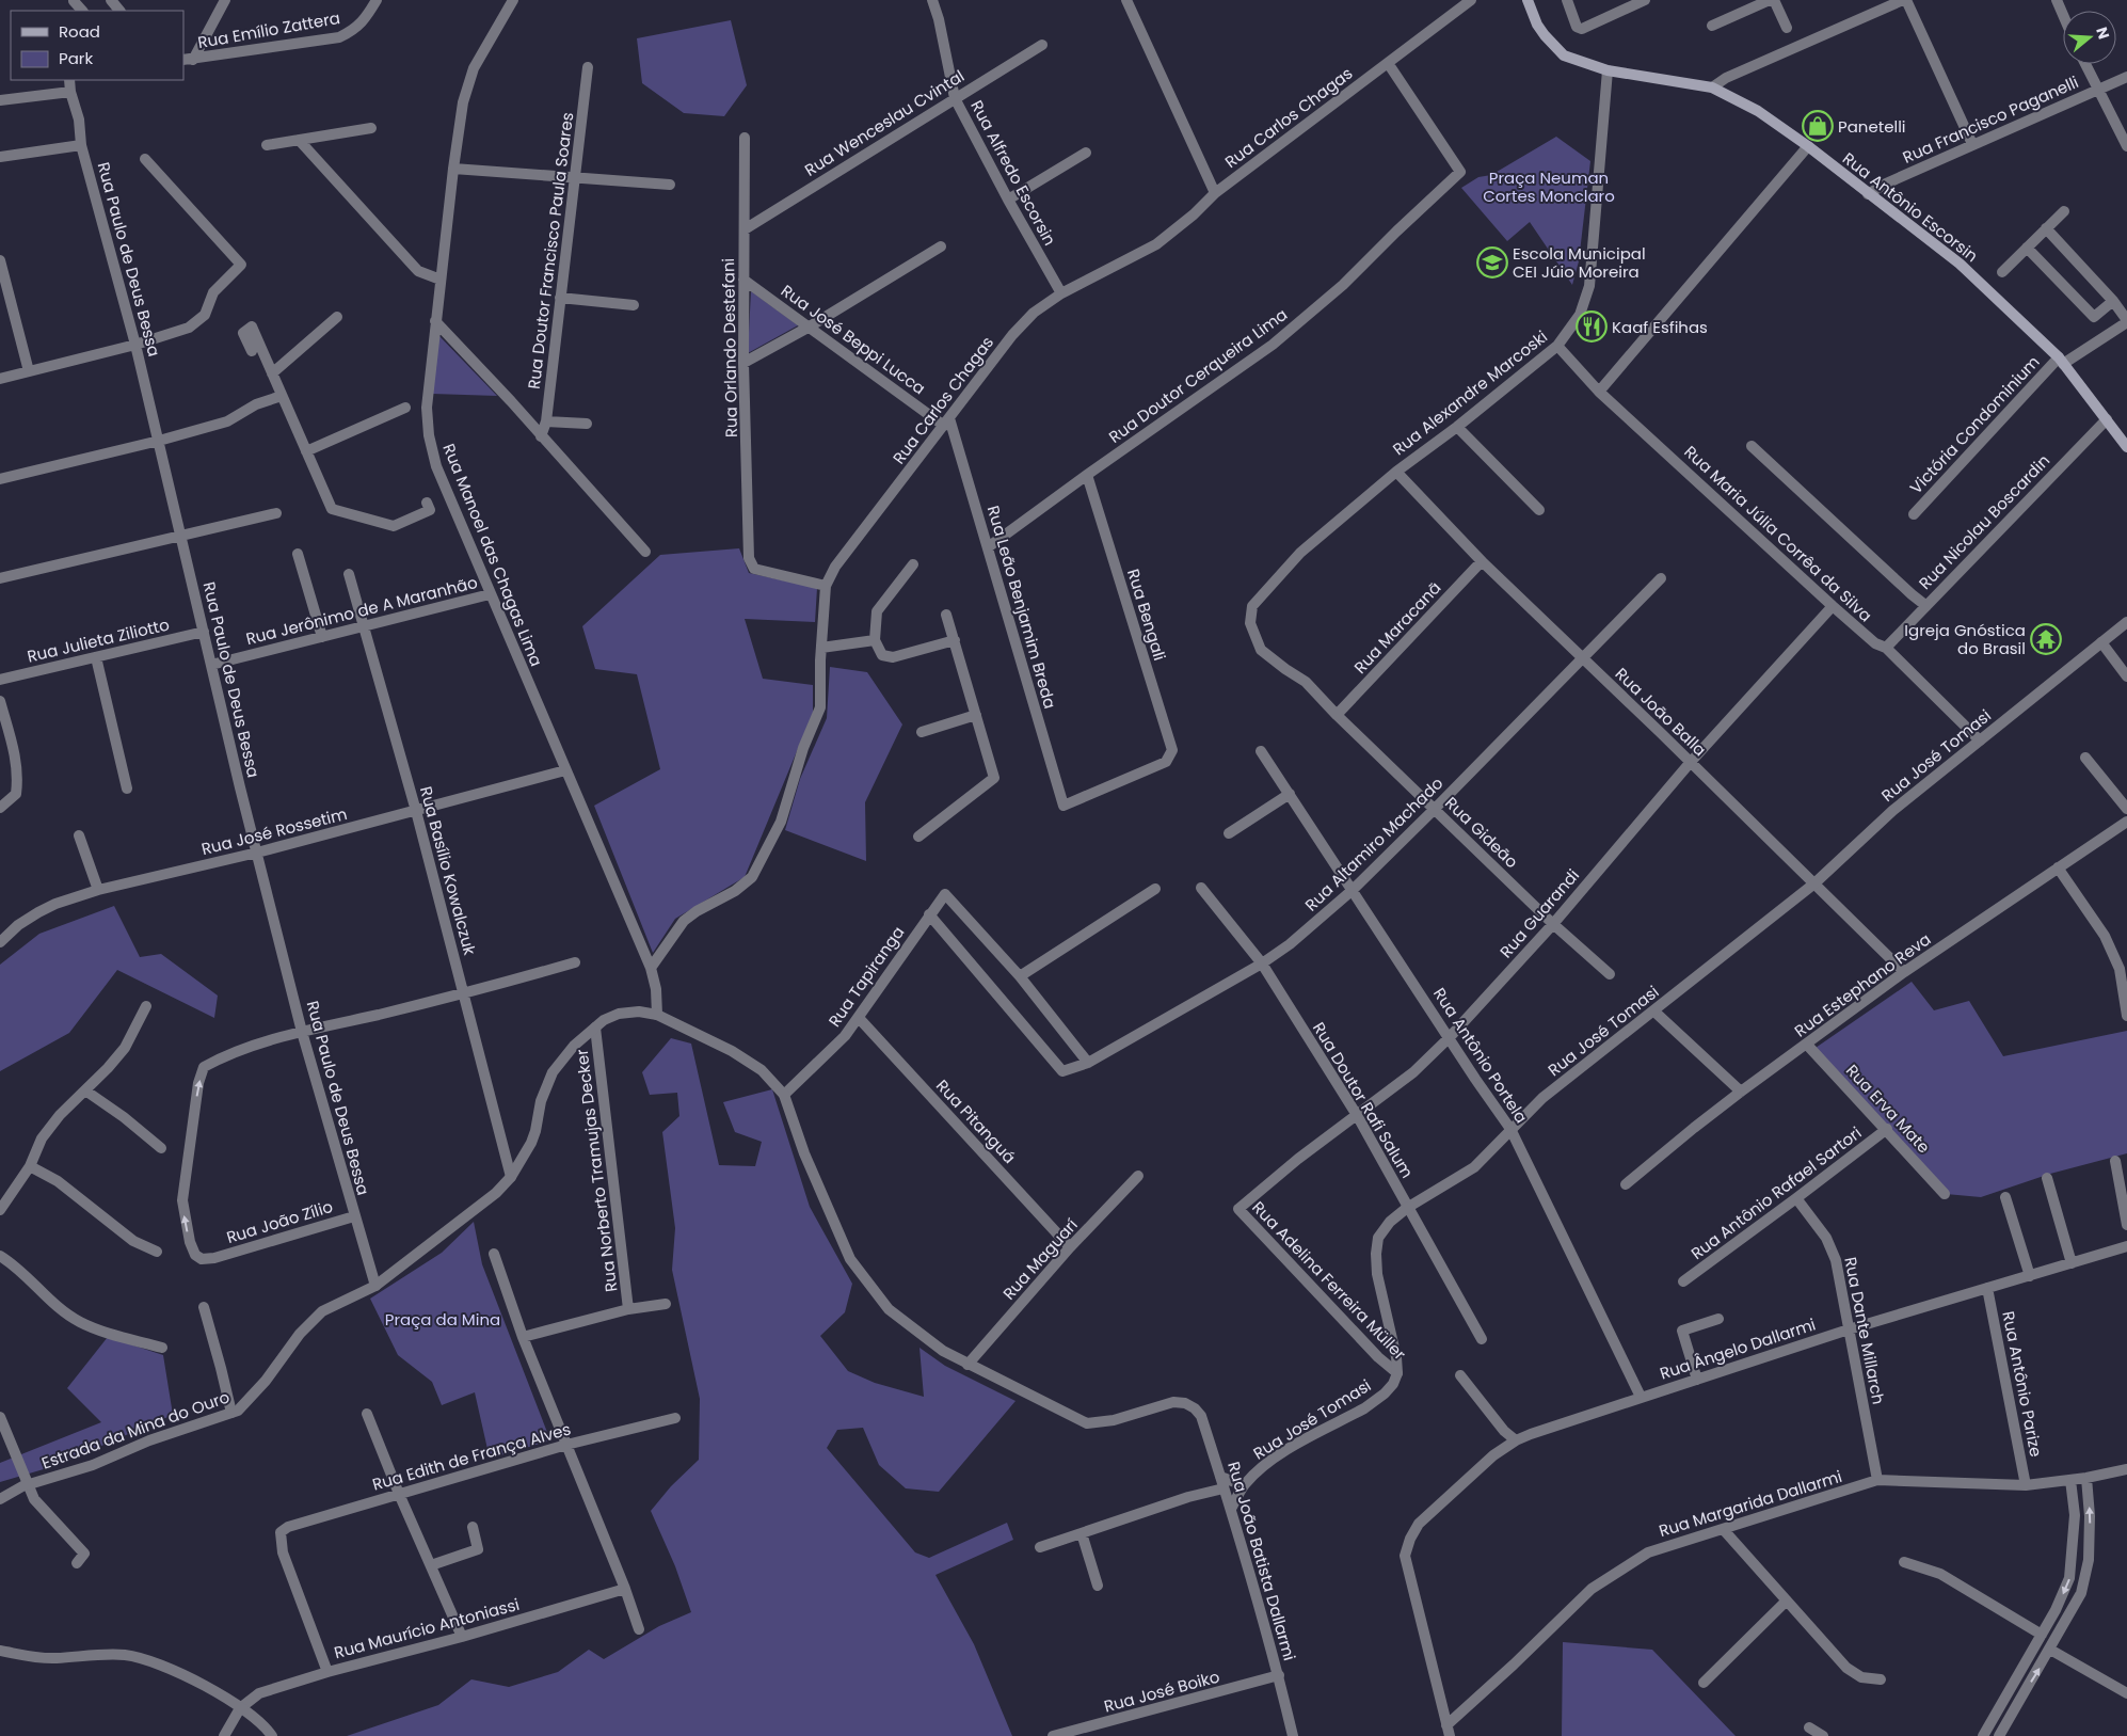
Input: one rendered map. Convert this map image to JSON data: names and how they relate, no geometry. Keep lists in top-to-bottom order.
{
  "streets": {
    "main road": ["Rua Antônio Escorsin"],
    "street": [
      "Rua Emílio Zattera",
      "Rua Carlos Chagas",
      "Rua Francisco Paganelli",
      "Rua Wenceslau Cvintal",
      "Rua Alfredo Escorsin",
      "Rua Doutor Francisco Paula Soares",
      "Rua Paulo de Deus Bessa",
      "Rua José Beppi Lucca",
      "Rua Orlando Destefani",
      "Rua Doutor Cerqueira Lima",
      "Rua Alexandre Marcoski",
      "Victória Condominium",
      "Rua Nicolau Boscardin",
      "Rua Maria Júlia Corrêa da Silva",
      "Rua Manoel das Chagas Lima",
      "Rua Leão Benjamim Breda",
      "Rua Jerônimo de A Maranhão",
      "Rua Bengali",
      "Rua Maracanã",
      "Rua Julieta Ziliotto",
      "Rua João Balla",
      "Rua José Tomasi",
      "Rua José Rossetim",
      "Rua Gideão",
      "Rua Altamiro Machado",
      "Rua Basílio Kowalczuk",
      "Rua Guarandi",
      "Rua Tapiranga",
      "Rua Estephano Reva",
      "Rua Antônio Portela",
      "Rua Doutor Rafi Salum",
      "Rua Erva Mate",
      "Rua Pitanguá",
      "Rua Norberto Tramujas Decker",
      "Rua Antônio Rafael Sartori",
      "Rua João Zílio",
      "Rua Maguarí",
      "Rua Adelina Ferreira Müller",
      "Rua Dante Millarch",
      "Rua Ângelo Dallarmi",
      "Rua Antônio Parize",
      "Estrada da Mina do Ouro",
      "Rua Edith de França Alves",
      "Rua Margarida Dallarmi",
      "Rua João Batista Dallarmi",
      "Rua Maurício Antoniassi",
      "Rua José Boiko"
    ]
  },
  "crossings": [
    ["Rua Carlos Chagas", "Rua Alfredo Escorsin"],
    ["Rua Carlos Chagas", "Rua José Beppi Lucca"],
    ["Rua Carlos Chagas", "Rua Orlando Destefani"],
    ["Rua Carlos Chagas", "Rua Doutor Cerqueira Lima"],
    ["Rua Carlos Chagas", "Rua Manoel das Chagas Lima"],
    ["Rua Carlos Chagas", "Rua Leão Benjamim Breda"],
    ["Rua Francisco Paganelli", "Rua Antônio Escorsin"],
    ["Rua Wenceslau Cvintal", "Rua Alfredo Escorsin"],
    ["Rua Wenceslau Cvintal", "Rua Orlando Destefani"],
    ["Rua Antônio Escorsin", "Rua Alexandre Marcoski"],
    ["Rua Antônio Escorsin", "Victória Condominium"],
    ["Rua Antônio Escorsin", "Rua Nicolau Boscardin"],
    ["Rua Paulo de Deus Bessa", "Rua Jerônimo de A Maranhão"],
    ["Rua Paulo de Deus Bessa", "Rua Julieta Ziliotto"],
    ["Rua Paulo de Deus Bessa", "Rua José Rossetim"],
    ["Rua Paulo de Deus Bessa", "Rua João Zílio"],
    ["Rua Paulo de Deus Bessa", "Estrada da Mina do Ouro"],
    ["Rua José Beppi Lucca", "Rua Orlando Destefani"],
    ["Rua José Beppi Lucca", "Rua Leão Benjamim Breda"],
    ["Rua Doutor Cerqueira Lima", "Rua Leão Benjamim Breda"],
    ["Rua Doutor Cerqueira Lima", "Rua Bengali"],
    ["Rua Alexandre Marcoski", "Rua Maria Júlia Corrêa da Silva"],
    ["Rua Alexandre Marcoski", "Rua João Balla"],
    ["Rua Alexandre Marcoski", "Rua Gideão"],
    ["Rua Nicolau Boscardin", "Rua Maria Júlia Corrêa da Silva"],
    ["Rua Maria Júlia Corrêa da Silva", "Rua José Tomasi"],
    ["Rua Maria Júlia Corrêa da Silva", "Rua Guarandi"],
    ["Rua Manoel das Chagas Lima", "Rua Jerônimo de A Maranhão"],
    ["Rua Manoel das Chagas Lima", "Rua José Rossetim"],
    ["Rua Manoel das Chagas Lima", "Estrada da Mina do Ouro"],
    ["Rua Leão Benjamim Breda", "Rua Bengali"],
    ["Rua Jerônimo de A Maranhão", "Rua Basílio Kowalczuk"],
    ["Rua Maracanã", "Rua João Balla"],
    ["Rua Maracanã", "Rua Gideão"],
    ["Rua João Balla", "Rua José Tomasi"],
    ["Rua João Balla", "Rua Altamiro Machado"],
    ["Rua João Balla", "Rua Guarandi"],
    ["Rua João Balla", "Rua Estephano Reva"],
    ["Rua José Tomasi", "Rua Antônio Portela"],
    ["Rua José Tomasi", "Rua Doutor Rafi Salum"],
    ["Rua José Tomasi", "Rua Adelina Ferreira Müller"],
    ["Rua José Tomasi", "Rua João Batista Dallarmi"],
    ["Rua José Rossetim", "Rua Basílio Kowalczuk"],
    ["Rua Gideão", "Rua Altamiro Machado"],
    ["Rua Gideão", "Rua Guarandi"],
    ["Rua Altamiro Machado", "Rua Tapiranga"],
    ["Rua Altamiro Machado", "Rua Antônio Portela"],
    ["Rua Altamiro Machado", "Rua Doutor Rafi Salum"],
    ["Rua Basílio Kowalczuk", "Estrada da Mina do Ouro"],
    ["Rua Guarandi", "Rua Antônio Portela"],
    ["Rua Guarandi", "Rua Doutor Rafi Salum"],
    ["Rua Guarandi", "Rua Adelina Ferreira Müller"],
    ["Rua Tapiranga", "Rua Pitanguá"],
    ["Rua Tapiranga", "Estrada da Mina do Ouro"],
    ["Rua Estephano Reva", "Rua Erva Mate"],
    ["Rua Antônio Portela", "Rua Ângelo Dallarmi"],
    ["Rua Erva Mate", "Rua Antônio Rafael Sartori"],
    ["Rua Pitanguá", "Rua Maguarí"],
    ["Rua Norberto Tramujas Decker", "Estrada da Mina do Ouro"],
    ["Rua Antônio Rafael Sartori", "Rua Dante Millarch"],
    ["Rua Maguarí", "Estrada da Mina do Ouro"],
    ["Rua Dante Millarch", "Rua Ângelo Dallarmi"],
    ["Rua Dante Millarch", "Rua Margarida Dallarmi"],
    ["Rua Ângelo Dallarmi", "Rua Antônio Parize"],
    ["Rua Ângelo Dallarmi", "Rua Margarida Dallarmi"],
    ["Rua Antônio Parize", "Rua Margarida Dallarmi"],
    ["Estrada da Mina do Ouro", "Rua João Batista Dallarmi"],
    ["Rua Edith de França Alves", "Rua Maurício Antoniassi"],
    ["Rua João Batista Dallarmi", "Rua José Boiko"]
  ],
  "parks": ["Praça Neuman Cortes Monclaro", "Praça da Mina"],
  "places": {
    "shop": ["Panetelli"],
    "school or university": ["Escola Municipal CEI Júio Moreira"],
    "restaurant": ["Kaaf Esfihas"],
    "temple": ["Igreja Gnóstica do Brasil"]
  },
  "legend": ["Road", "Park"],
  "north": "right"
}
